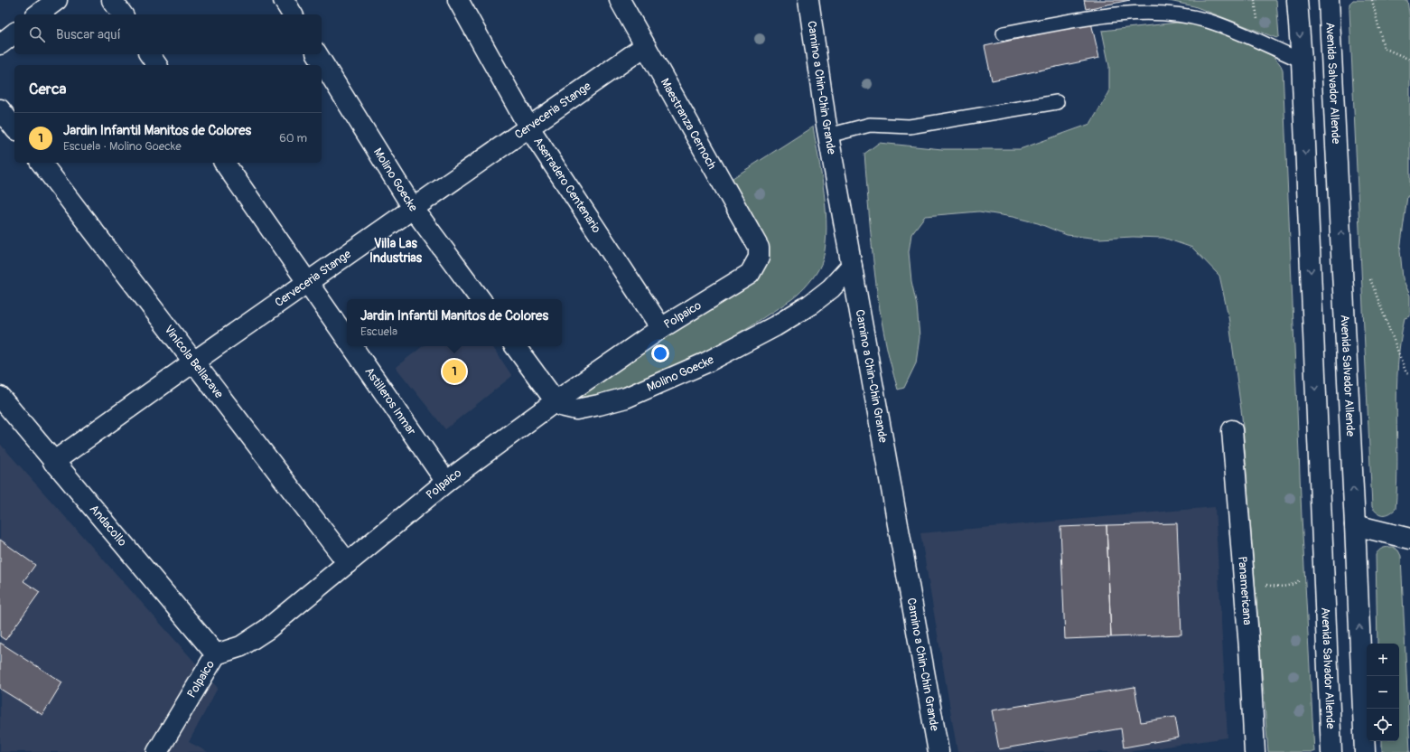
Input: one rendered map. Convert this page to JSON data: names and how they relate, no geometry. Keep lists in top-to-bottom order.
{
  "streets": {
    "main road": [
      "Avenida Salvador Allende",
      "Camino a Chin-Chin Grande",
      "Cerveceria Stange",
      "Maestranza Cernoch",
      "Molino Goecke",
      "Aserradero Centenario",
      "Polpaico",
      "Vinícola Bellacave",
      "Astilleros Inmar",
      "Andacollo",
      "Panamericana"
    ]
  },
  "crossings": [
    ["Camino a Chin-Chin Grande", "Molino Goecke"],
    ["Cerveceria Stange", "Maestranza Cernoch"],
    ["Cerveceria Stange", "Molino Goecke"],
    ["Cerveceria Stange", "Aserradero Centenario"],
    ["Cerveceria Stange", "Vinícola Bellacave"],
    ["Cerveceria Stange", "Astilleros Inmar"],
    ["Cerveceria Stange", "Andacollo"],
    ["Maestranza Cernoch", "Polpaico"],
    ["Molino Goecke", "Polpaico"],
    ["Aserradero Centenario", "Polpaico"],
    ["Polpaico", "Vinícola Bellacave"],
    ["Polpaico", "Astilleros Inmar"],
    ["Polpaico", "Andacollo"]
  ],
  "districts": ["Villa Las Industrias"],
  "page": {
    "search": "Buscar aquí",
    "heading": "Cerca",
    "list": [
      {
        "mark": "1",
        "name": "Jardin Infantil Manitos de Colores",
        "note": "Escuela · Molino Goecke",
        "value": "60 m"
      }
    ],
    "popup": ["Jardin Infantil Manitos de Colores", "Escuela"],
    "pins": "1",
    "map_buttons": ["+", "−"]
  }
}
